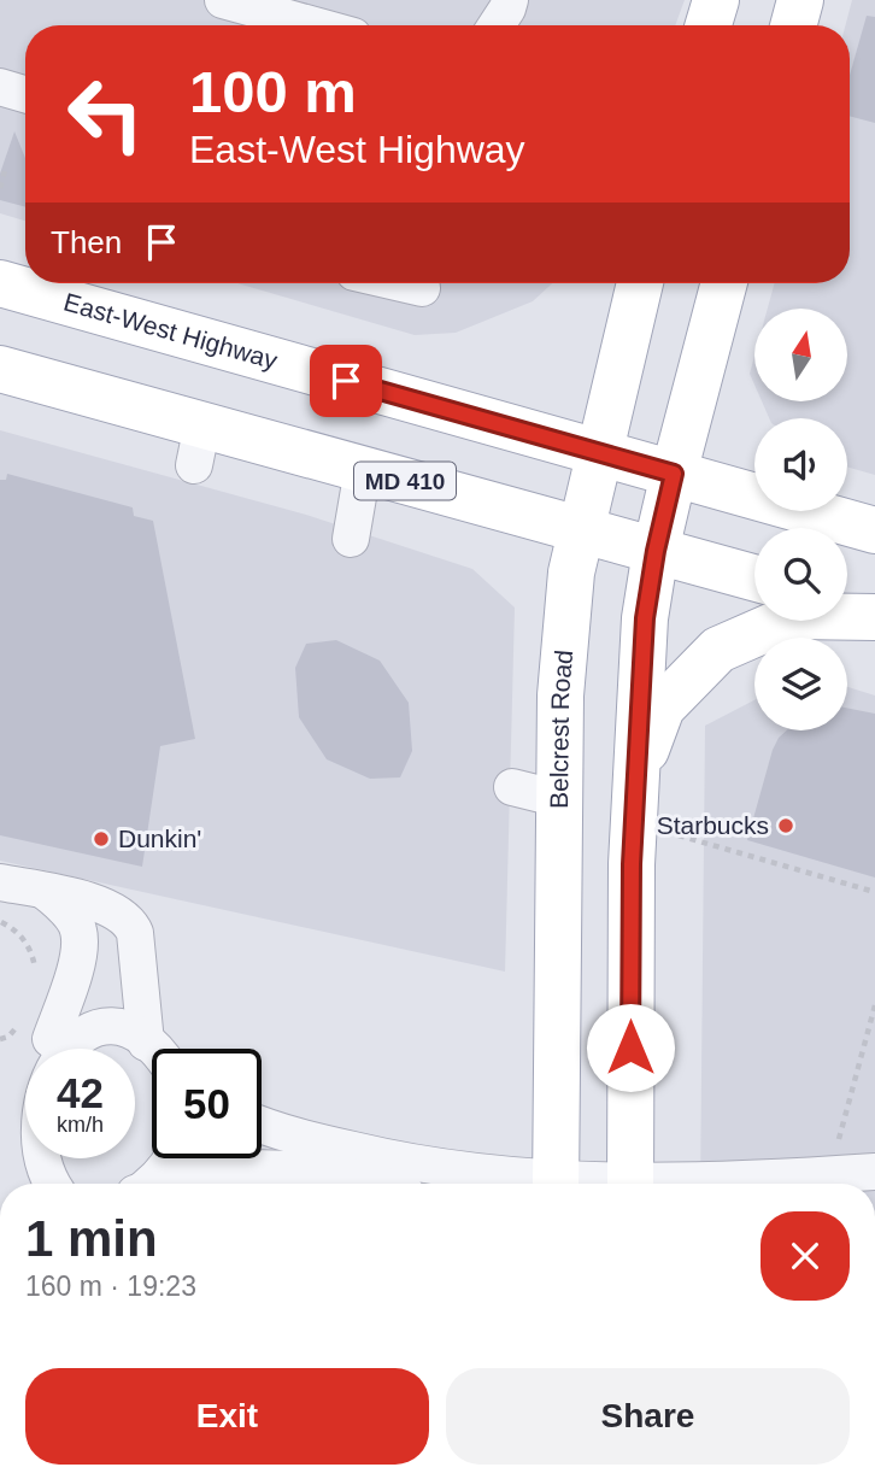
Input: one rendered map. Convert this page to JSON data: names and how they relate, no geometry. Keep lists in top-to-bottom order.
{
  "streets": {
    "main road": ["East-West Highway", "MD 410", "Belcrest Road"]
  },
  "crossings": [
    ["East-West Highway", "Belcrest Road"],
    ["MD 410", "Belcrest Road"]
  ],
  "places": ["Starbucks", "Dunkin'"],
  "north": "top",
  "page": {
    "turn": ["100 m", "East-West Highway"],
    "then": "Then",
    "speed": "42 km/h",
    "limit": "50",
    "heading": ["1 min", "160 m · 19:23"],
    "buttons": ["Exit", "Share"]
  }
}
